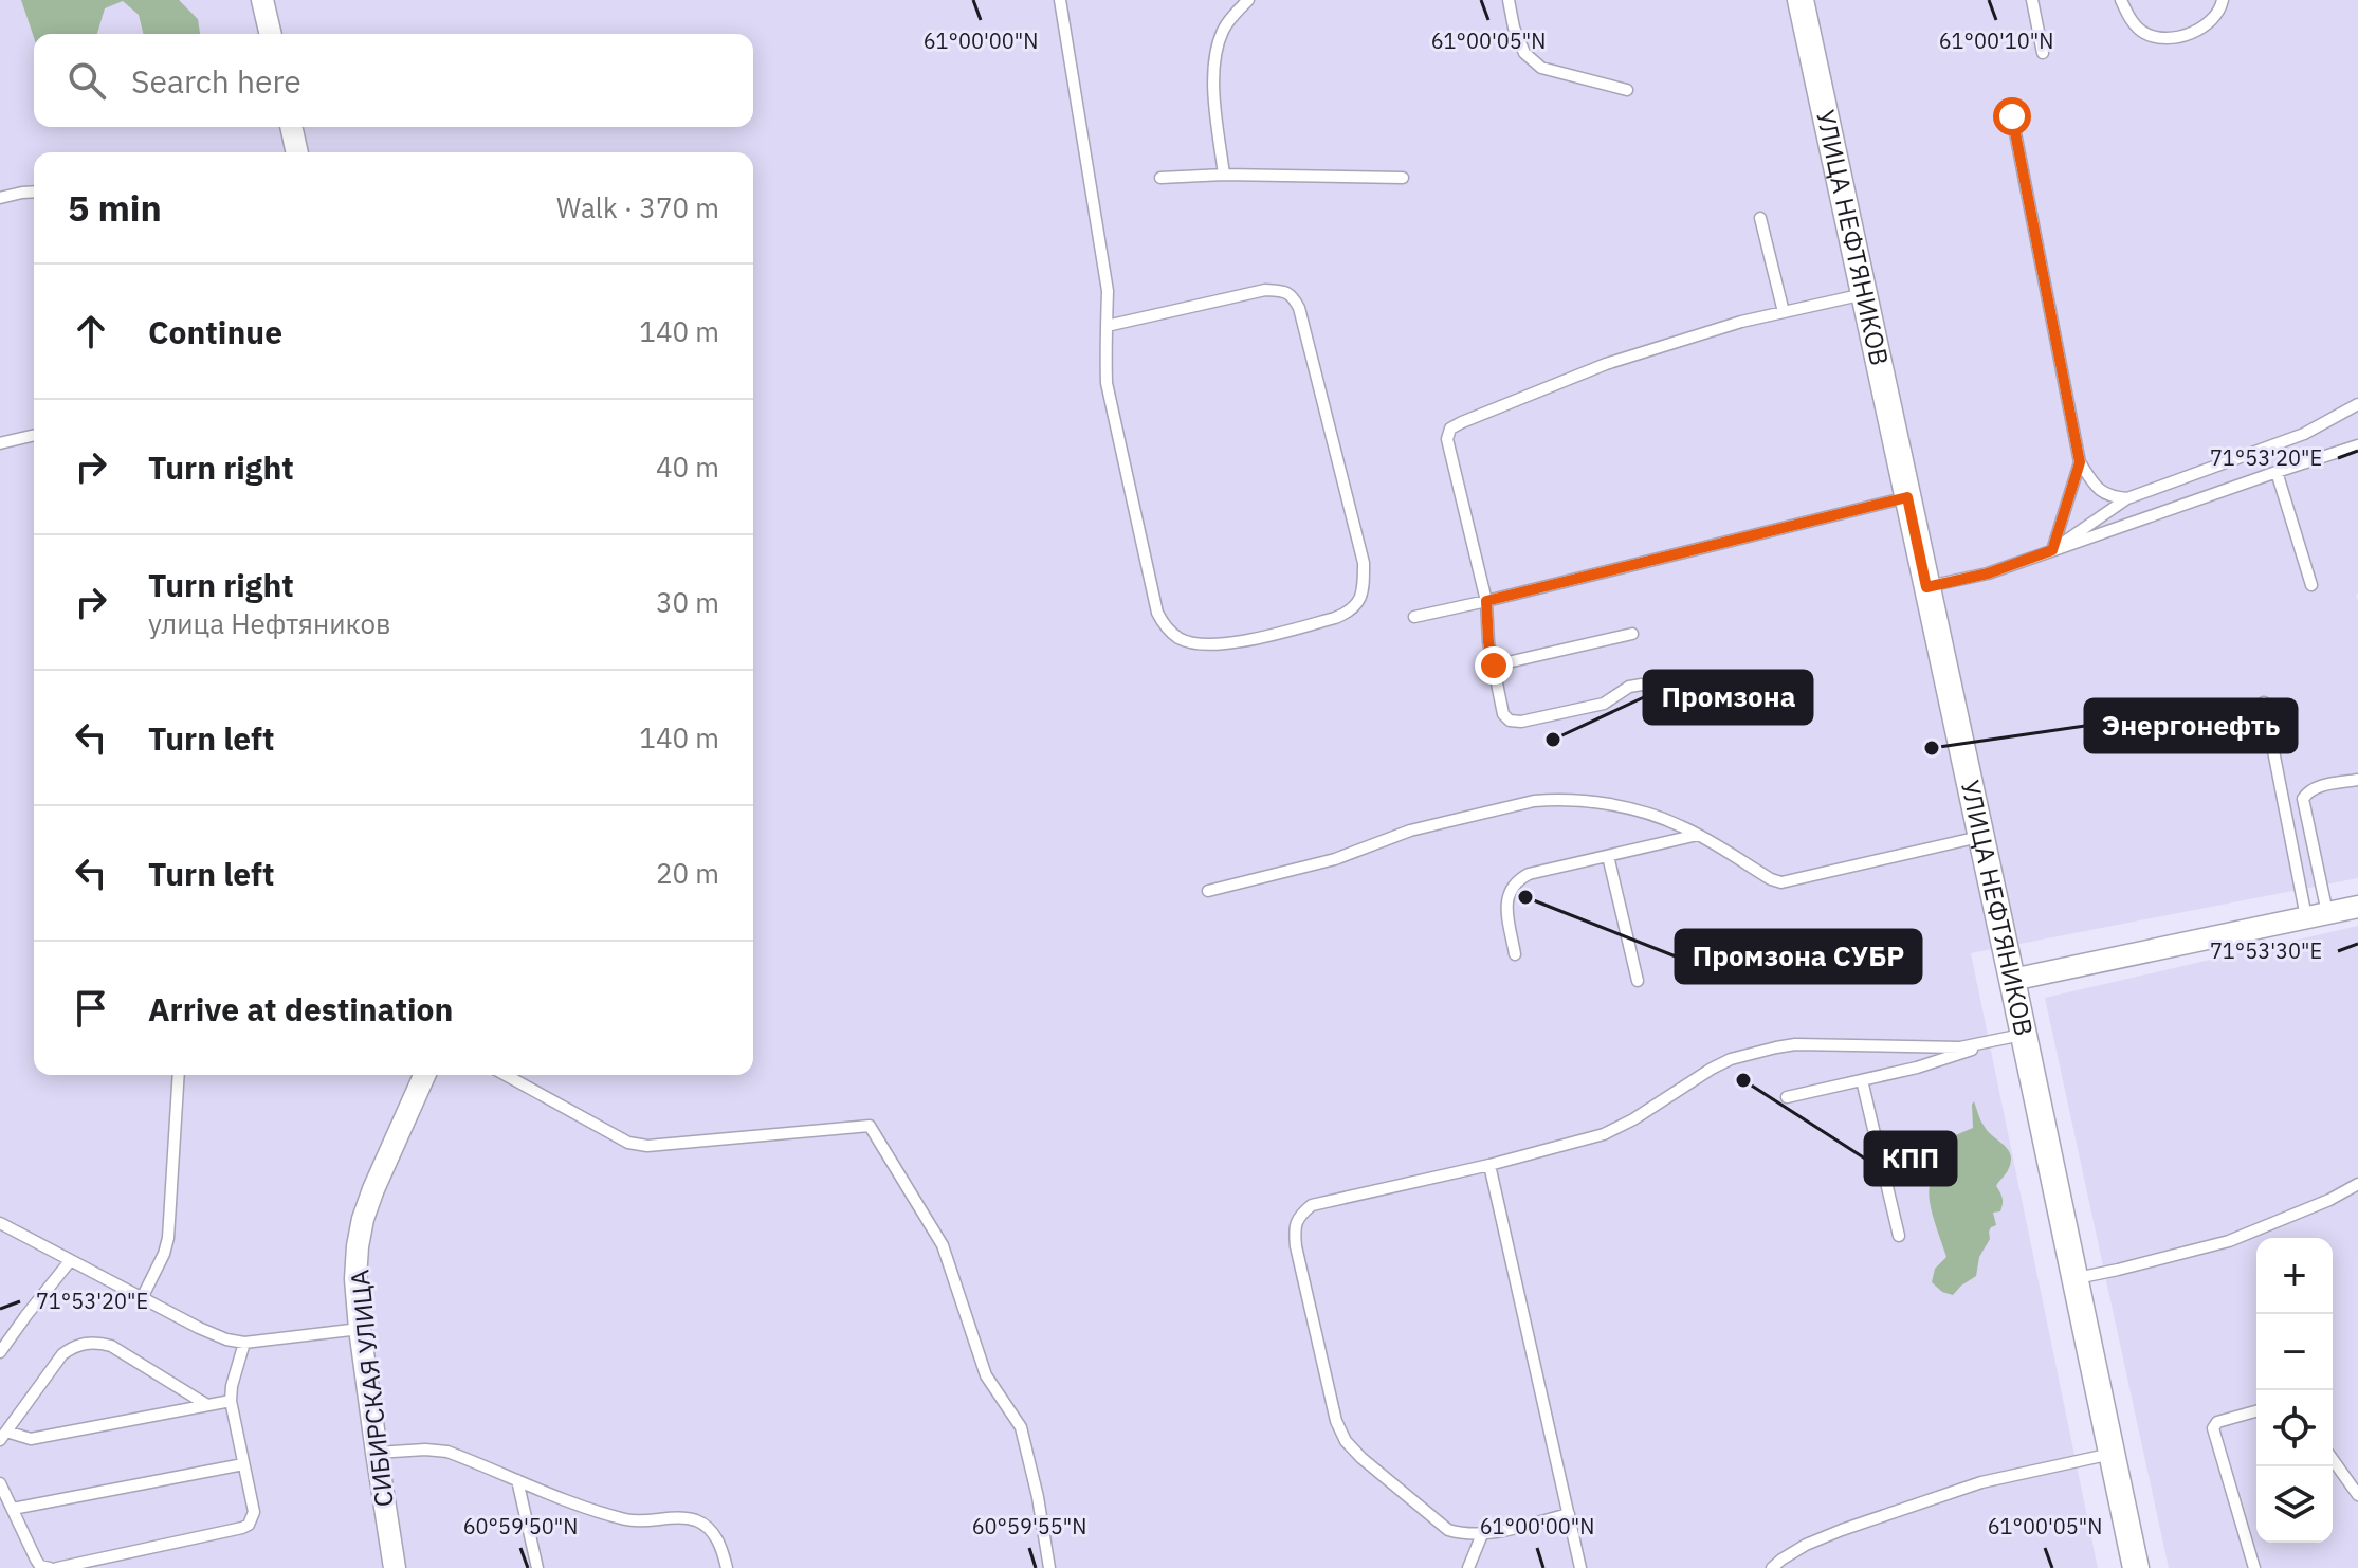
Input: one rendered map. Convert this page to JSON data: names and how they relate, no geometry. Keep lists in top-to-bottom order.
{
  "streets": {
    "street": ["УЛИЦА НЕФТЯНИКОВ", "СИБИРСКАЯ УЛИЦА"]
  },
  "places": [
    "Промзона",
    "Энергонефть",
    "Промзона СУБР",
    "КПП"
  ],
  "page": {
    "search": "Search here",
    "heading": ["5 min", "Walk · 370 m"],
    "list": [
      ["Continue", "140 m"],
      ["Turn right", "40 m"],
      ["Turn right", "улица Нефтяников", "30 m"],
      ["Turn left", "140 m"],
      ["Turn left", "20 m"],
      "Arrive at destination"
    ],
    "map_buttons": ["+", "−"]
  },
  "coordinates": [
    "61°00'00\"N",
    "61°00'05\"N",
    "61°00'10\"N",
    "71°53'20\"E",
    "71°53'30\"E",
    "60°59'50\"N",
    "60°59'55\"N"
  ]
}
